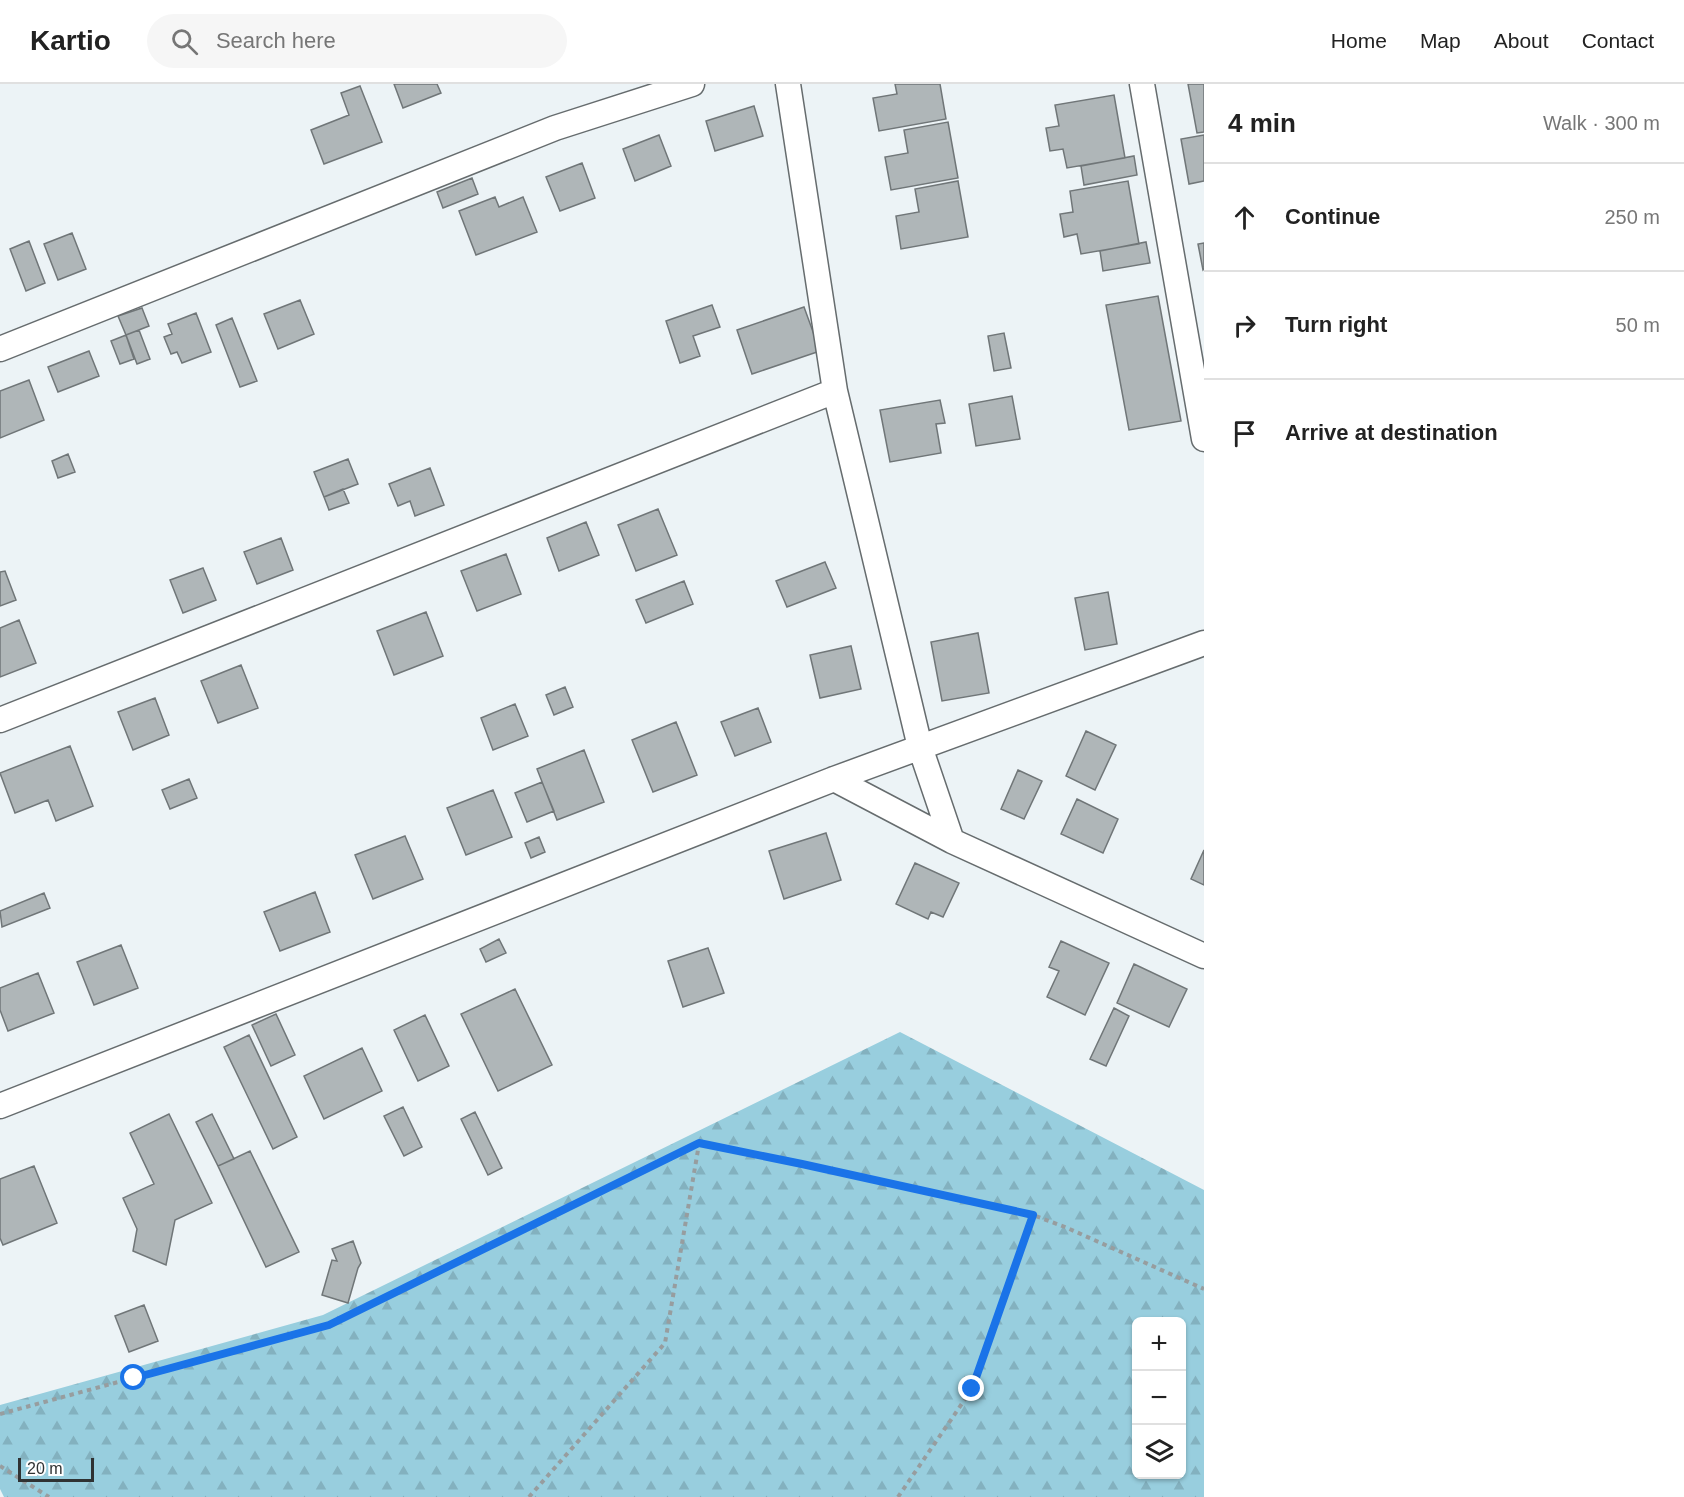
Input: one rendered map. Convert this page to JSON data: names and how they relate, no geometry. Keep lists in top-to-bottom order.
{
  "scale_bar": "20 m",
  "page": {
    "header": "Kartio",
    "search": "Search here",
    "nav": [
      "Home",
      "Map",
      "About",
      "Contact"
    ],
    "heading": ["4 min", "Walk · 300 m"],
    "list": [
      ["Continue", "250 m"],
      ["Turn right", "50 m"],
      "Arrive at destination"
    ],
    "map_buttons": ["+", "−"],
    "scale": "20 m"
  }
}
